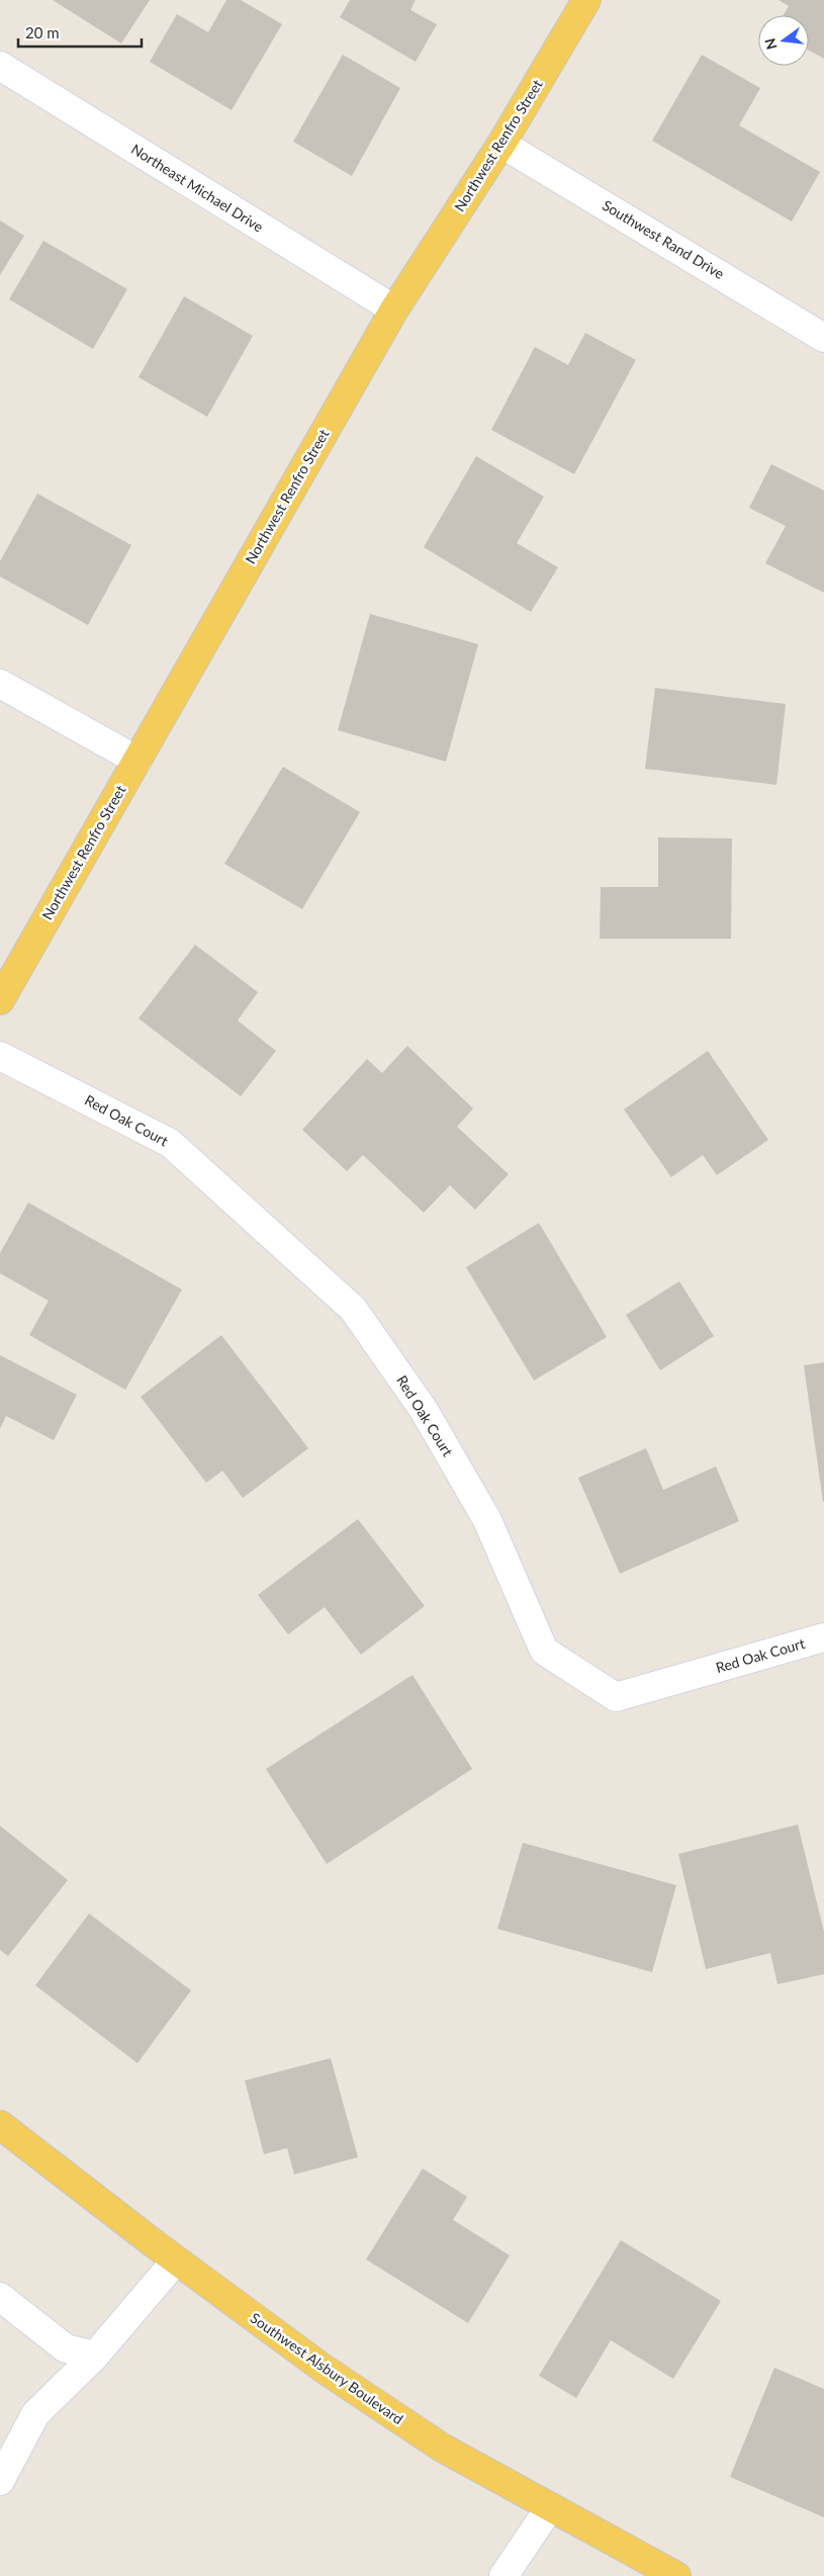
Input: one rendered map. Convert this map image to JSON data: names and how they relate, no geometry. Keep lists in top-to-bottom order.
{
  "streets": {
    "main road": ["Northwest Renfro Street", "Southwest Alsbury Boulevard"],
    "street": ["Northeast Michael Drive", "Southwest Rand Drive", "Red Oak Court"]
  },
  "crossings": [
    ["Northwest Renfro Street", "Northeast Michael Drive"],
    ["Northwest Renfro Street", "Southwest Rand Drive"]
  ],
  "scale_bar": "20 m",
  "north": "left"
}
